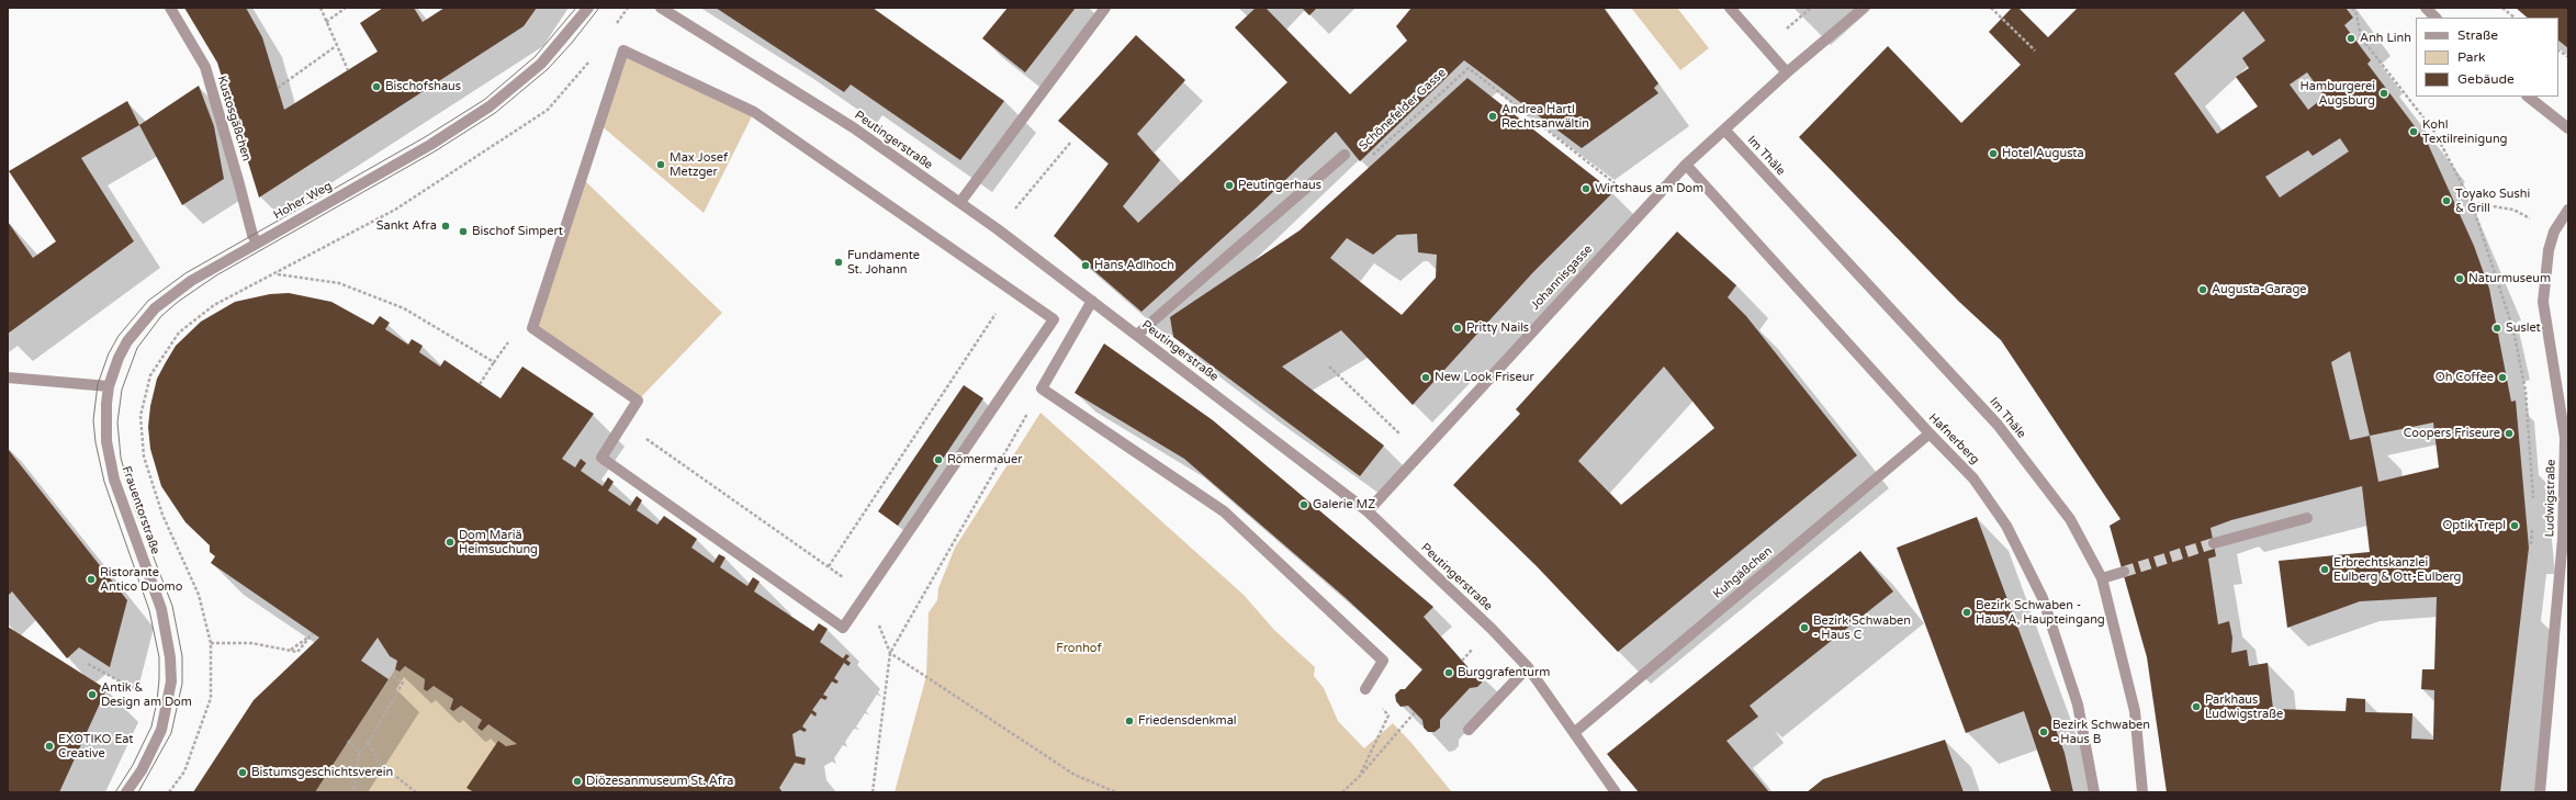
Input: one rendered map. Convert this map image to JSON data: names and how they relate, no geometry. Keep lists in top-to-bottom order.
{
  "streets": {
    "street": [
      "Schönefelder Gasse",
      "Kustosgäßchen",
      "Peutingerstraße",
      "Im Thäle",
      "Hoher Weg",
      "Johannisgasse",
      "Hafnerberg",
      "Ludwigstraße",
      "Frauentorstraße",
      "Kuhgäßchen"
    ]
  },
  "crossings": [
    ["Schönefelder Gasse", "Peutingerstraße"],
    ["Kustosgäßchen", "Hoher Weg"],
    ["Peutingerstraße", "Johannisgasse"],
    ["Peutingerstraße", "Kuhgäßchen"],
    ["Im Thäle", "Johannisgasse"],
    ["Hoher Weg", "Frauentorstraße"],
    ["Johannisgasse", "Hafnerberg"],
    ["Hafnerberg", "Kuhgäßchen"]
  ],
  "parks": ["Fronhof"],
  "places": [
    "Anh Linh",
    "Bischofshaus",
    "Hamburgerei Augsburg",
    "Andrea Hartl Rechtsanwältin",
    "Kohl Textilreinigung",
    "Hotel Augusta",
    "Max Josef Metzger",
    "Peutingerhaus",
    "Wirtshaus am Dom",
    "Toyako Sushi & Grill",
    "Sankt Afra",
    "Bischof Simpert",
    "Fundamente St. Johann",
    "Hans Adlhoch",
    "Naturmuseum",
    "Augusta-Garage",
    "Pritty Nails",
    "Suslet",
    "New Look Friseur",
    "Oh Coffee",
    "Coopers Friseure",
    "Römermauer",
    "Galerie MZ",
    "Optik Trepl",
    "Dom Mariä Heimsuchung",
    "Erbrechtskanzlei Eulberg & Ott-Eulberg",
    "Ristorante Antico Duomo",
    "Bezirk Schwaben - Haus A, Haupteingang",
    "Bezirk Schwaben - Haus C",
    "Burggrafenturm",
    "Antik & Design am Dom",
    "Parkhaus Ludwigstraße",
    "Friedensdenkmal",
    "Bezirk Schwaben - Haus B",
    "EXOTIKO Eat Creative",
    "Bistumsgeschichtsverein",
    "Diözesanmuseum St. Afra"
  ],
  "legend": ["Straße", "Park", "Gebäude"]
}
